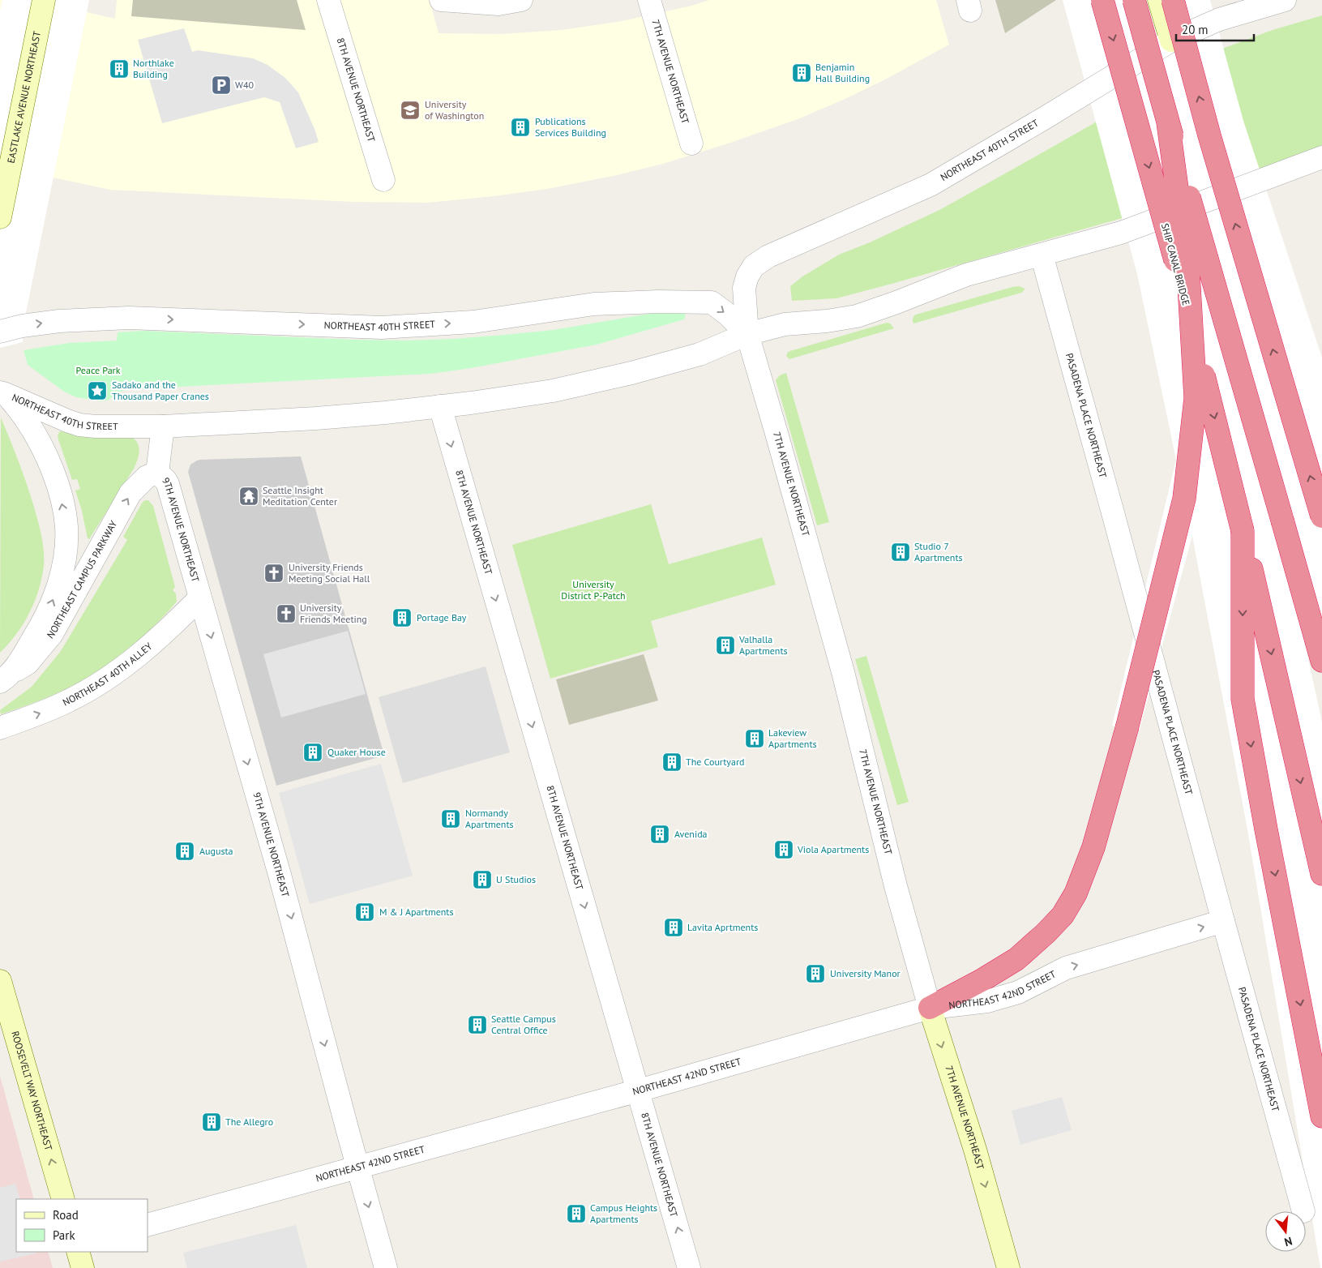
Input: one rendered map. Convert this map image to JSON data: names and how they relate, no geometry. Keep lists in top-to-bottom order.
{
  "streets": {
    "highway": ["SHIP CANAL BRIDGE"],
    "main road": ["7TH AVENUE NORTHEAST", "EASTLAKE AVENUE NORTHEAST", "ROOSEVELT WAY NORTHEAST"],
    "street": [
      "8TH AVENUE NORTHEAST",
      "NORTHEAST 40TH STREET",
      "PASADENA PLACE NORTHEAST",
      "9TH AVENUE NORTHEAST",
      "NORTHEAST CAMPUS PARKWAY",
      "NORTHEAST 40TH ALLEY",
      "NORTHEAST 42ND STREET"
    ]
  },
  "crossings": [
    ["7TH AVENUE NORTHEAST", "NORTHEAST 40TH STREET"],
    ["7TH AVENUE NORTHEAST", "NORTHEAST 42ND STREET"],
    ["8TH AVENUE NORTHEAST", "NORTHEAST 40TH STREET"],
    ["8TH AVENUE NORTHEAST", "NORTHEAST 42ND STREET"],
    ["NORTHEAST 40TH STREET", "PASADENA PLACE NORTHEAST"],
    ["NORTHEAST 40TH STREET", "9TH AVENUE NORTHEAST"],
    ["PASADENA PLACE NORTHEAST", "NORTHEAST 42ND STREET"],
    ["9TH AVENUE NORTHEAST", "NORTHEAST CAMPUS PARKWAY"],
    ["9TH AVENUE NORTHEAST", "NORTHEAST 40TH ALLEY"],
    ["9TH AVENUE NORTHEAST", "NORTHEAST 42ND STREET"]
  ],
  "one_way": [
    "9TH AVENUE NORTHEAST",
    "NORTHEAST CAMPUS PARKWAY",
    "NORTHEAST 40TH ALLEY",
    "ROOSEVELT WAY NORTHEAST"
  ],
  "parks": ["Peace Park", "University District P-Patch"],
  "places": {
    "building": [
      "Northlake Building",
      "Benjamin Hall Building",
      "Publications Services Building",
      "Studio 7 Apartments",
      "Portage Bay",
      "Valhalla Apartments",
      "Lakeview Apartments",
      "Quaker House",
      "The Courtyard",
      "Normandy Apartments",
      "Avenida",
      "Viola Apartments",
      "Augusta",
      "U Studios",
      "M & J Apartments",
      "Lavita Aprtments",
      "University Manor",
      "Seattle Campus Central Office",
      "The Allegro",
      "Campus Heights Apartments"
    ],
    "parking": ["W40"],
    "school or university": ["University of Washington"],
    "place": ["Sadako and the Thousand Paper Cranes"],
    "temple": ["Seattle Insight Meditation Center"],
    "church": ["University Friends Meeting Social Hall", "University Friends Meeting"]
  },
  "legend": ["Road", "Park"],
  "scale_bar": "20 m",
  "north": "bottom"
}
